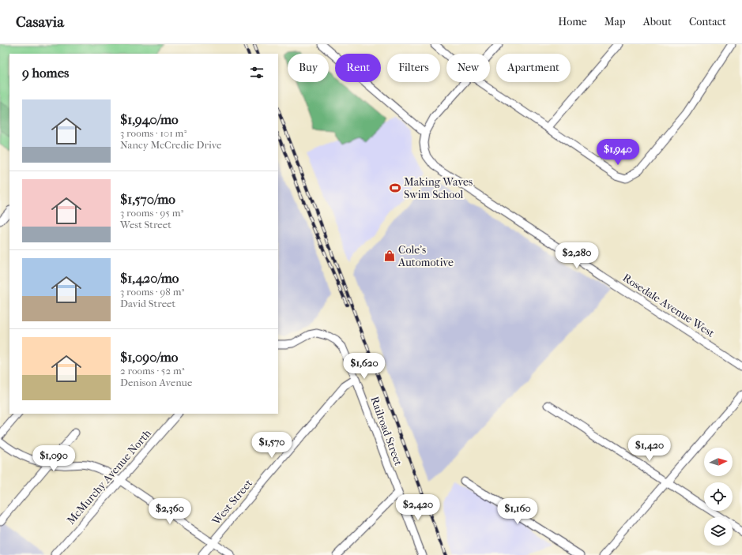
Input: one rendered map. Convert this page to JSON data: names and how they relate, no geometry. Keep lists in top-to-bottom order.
{
  "streets": {
    "street": [
      "Rosedale Avenue West",
      "Railroad Street",
      "McMurchy Avenue North",
      "West Street"
    ]
  },
  "crossings": [
    ["Railroad Street", "West Street"]
  ],
  "places": {
    "sports": ["Making Waves Swim School"],
    "shop": ["Cole's Automotive"]
  },
  "north": "right",
  "page": {
    "header": "Casavia",
    "nav": [
      "Home",
      "Map",
      "About",
      "Contact"
    ],
    "chip": [
      "Buy",
      "Rent",
      "Filters",
      "New",
      "Apartment"
    ],
    "heading": "9 homes",
    "list": [
      {
        "name": "$1,940/mo",
        "note": "3 rooms · 101 m² · Nancy McCredie Drive"
      },
      {
        "name": "$1,570/mo",
        "note": "3 rooms · 95 m² · West Street"
      },
      {
        "name": "$1,420/mo",
        "note": "3 rooms · 98 m² · David Street"
      },
      {
        "name": "$1,090/mo",
        "note": "2 rooms · 52 m² · Denison Avenue"
      }
    ],
    "price": [
      "$1,940",
      "$2,280",
      "$1,620",
      "$1,570",
      "$1,420",
      "$1,090",
      "$2,420",
      "$2,360",
      "$1,160"
    ]
  }
}
